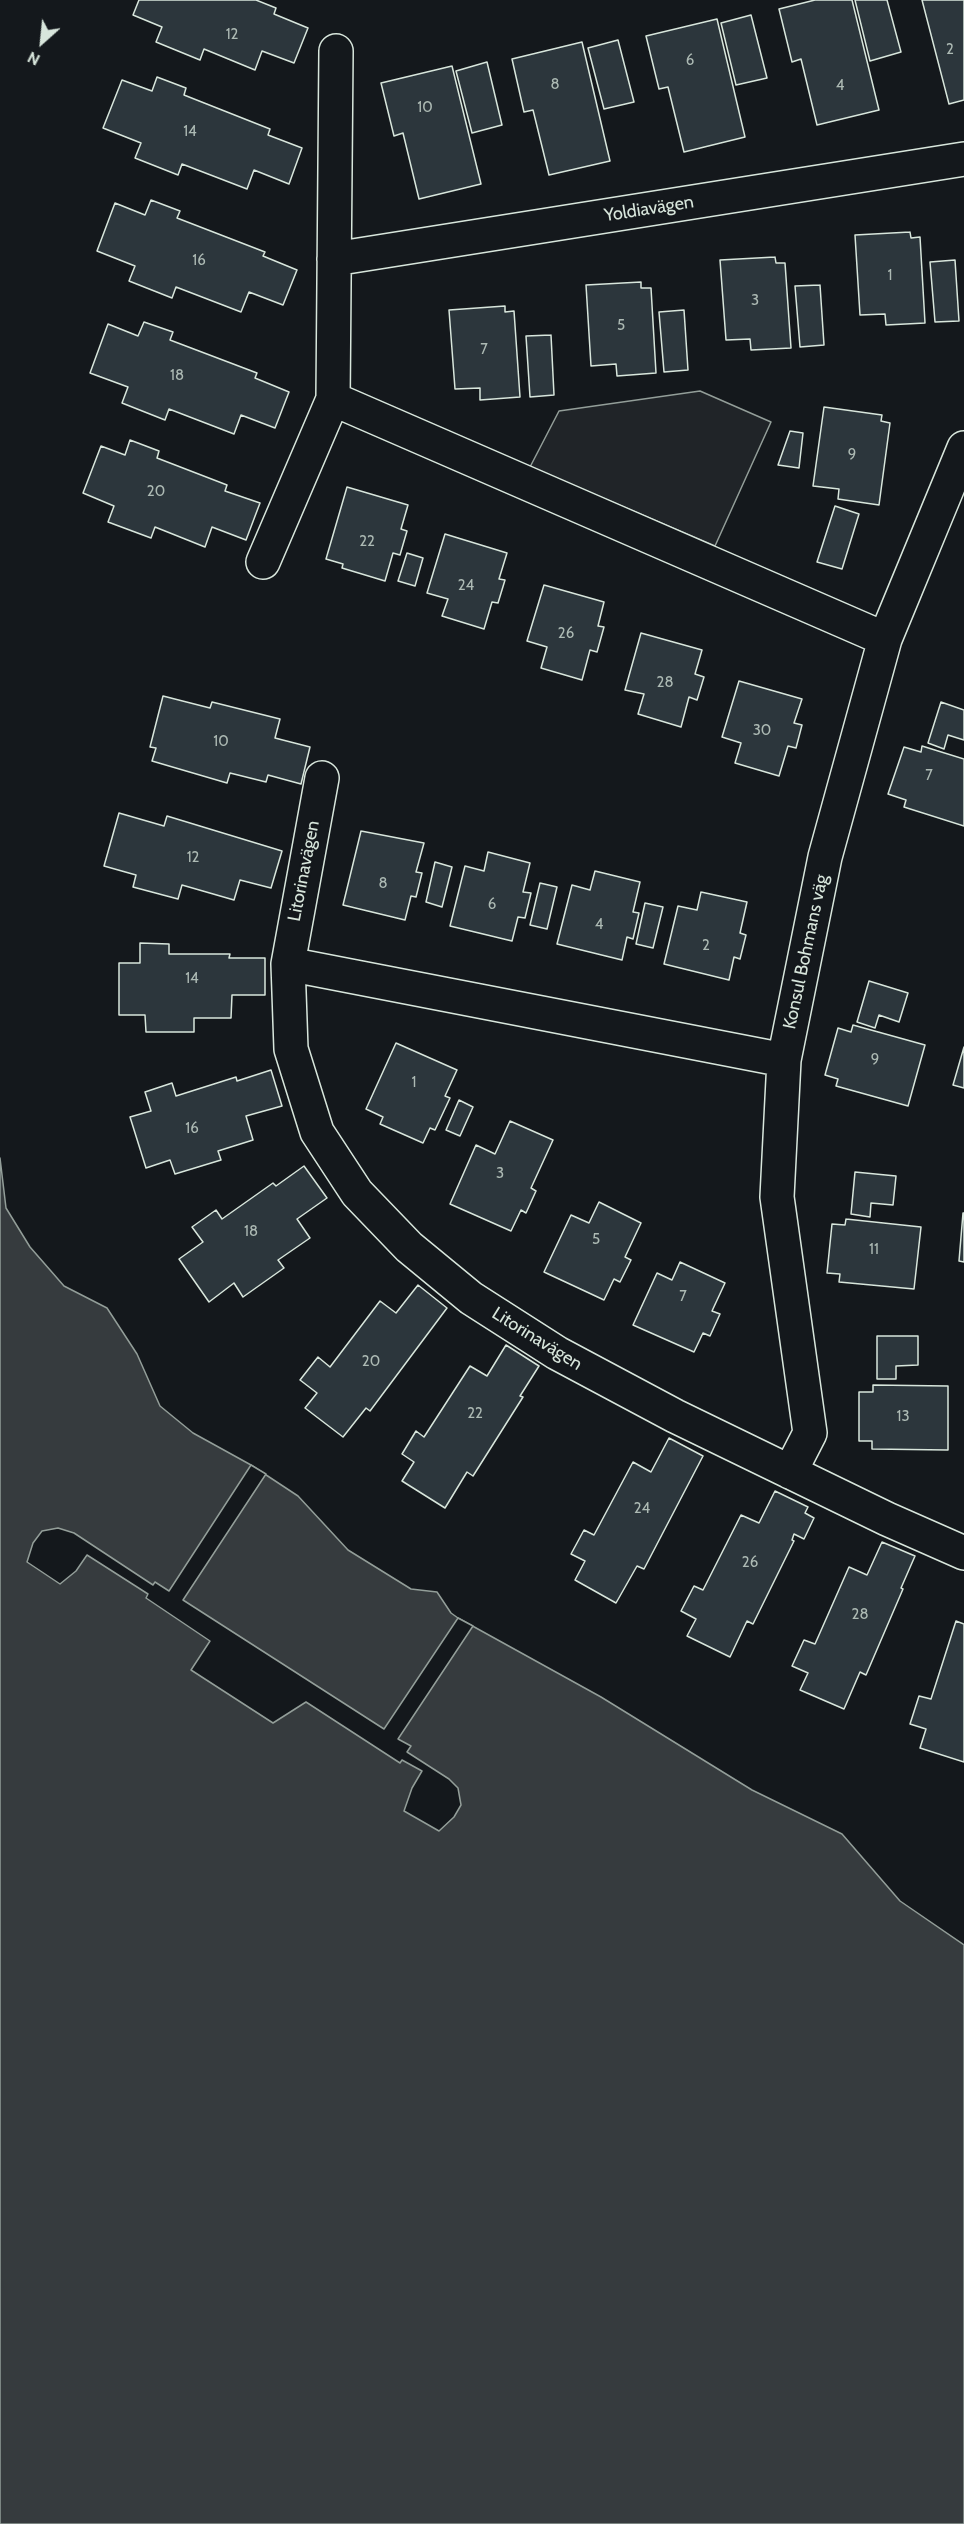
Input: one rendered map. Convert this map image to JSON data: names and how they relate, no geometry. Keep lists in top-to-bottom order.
{
  "streets": {
    "street": ["Yoldiavägen", "Litorinavägen", "Konsul Bohmans väg"]
  },
  "crossings": [
    ["Litorinavägen", "Konsul Bohmans väg"]
  ],
  "house_numbers": [
    "12",
    "2",
    "6",
    "8",
    "4",
    "10",
    "14",
    "16",
    "1",
    "3",
    "5",
    "7",
    "18",
    "9",
    "20",
    "22",
    "24",
    "26",
    "28",
    "30",
    "10",
    "7",
    "12",
    "8",
    "6",
    "4",
    "2",
    "14",
    "9",
    "1",
    "16",
    "3",
    "18",
    "5",
    "11",
    "7",
    "20",
    "22",
    "13",
    "24",
    "26",
    "28"
  ],
  "north": "bottom left"
}
